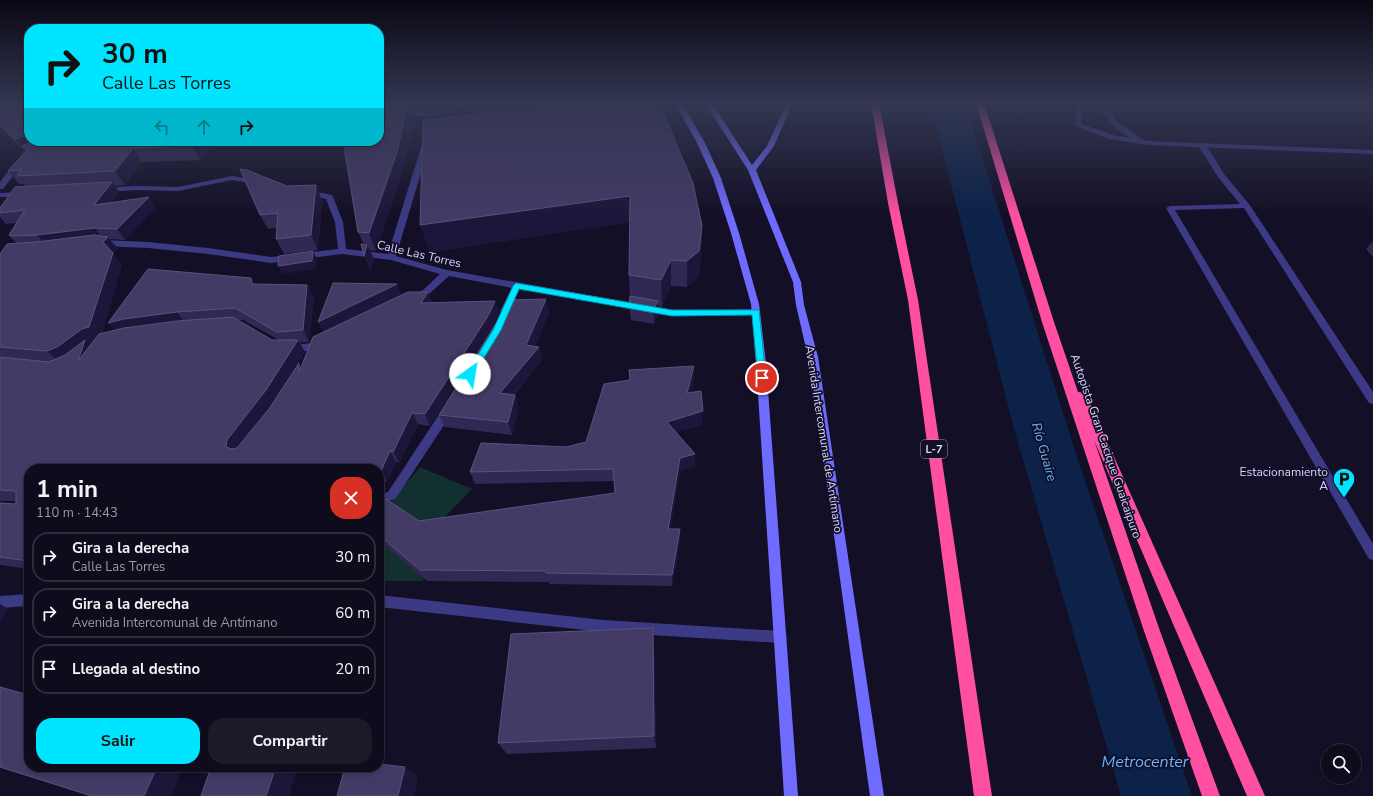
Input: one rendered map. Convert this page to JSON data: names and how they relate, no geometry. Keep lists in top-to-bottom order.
{
  "streets": {
    "highway": ["Autopista Gran Cacique Guaicaipuro", "L-7"],
    "main road": ["Avenida Intercomunal de Antímano"],
    "street": ["Calle Las Torres"]
  },
  "water": ["Río Guaire", "Metrocenter"],
  "places": {
    "parking": ["Estacionamiento A"]
  },
  "page": {
    "turn": ["30 m", "Calle Las Torres"],
    "heading": ["1 min", "110 m · 14:43"],
    "list": [
      {
        "name": "Gira a la derecha",
        "note": "Calle Las Torres",
        "value": "30 m"
      },
      {
        "name": "Gira a la derecha",
        "note": "Avenida Intercomunal de Antímano",
        "value": "60 m"
      },
      {
        "name": "Llegada al destino",
        "value": "20 m"
      }
    ],
    "buttons": ["Salir", "Compartir"]
  }
}
